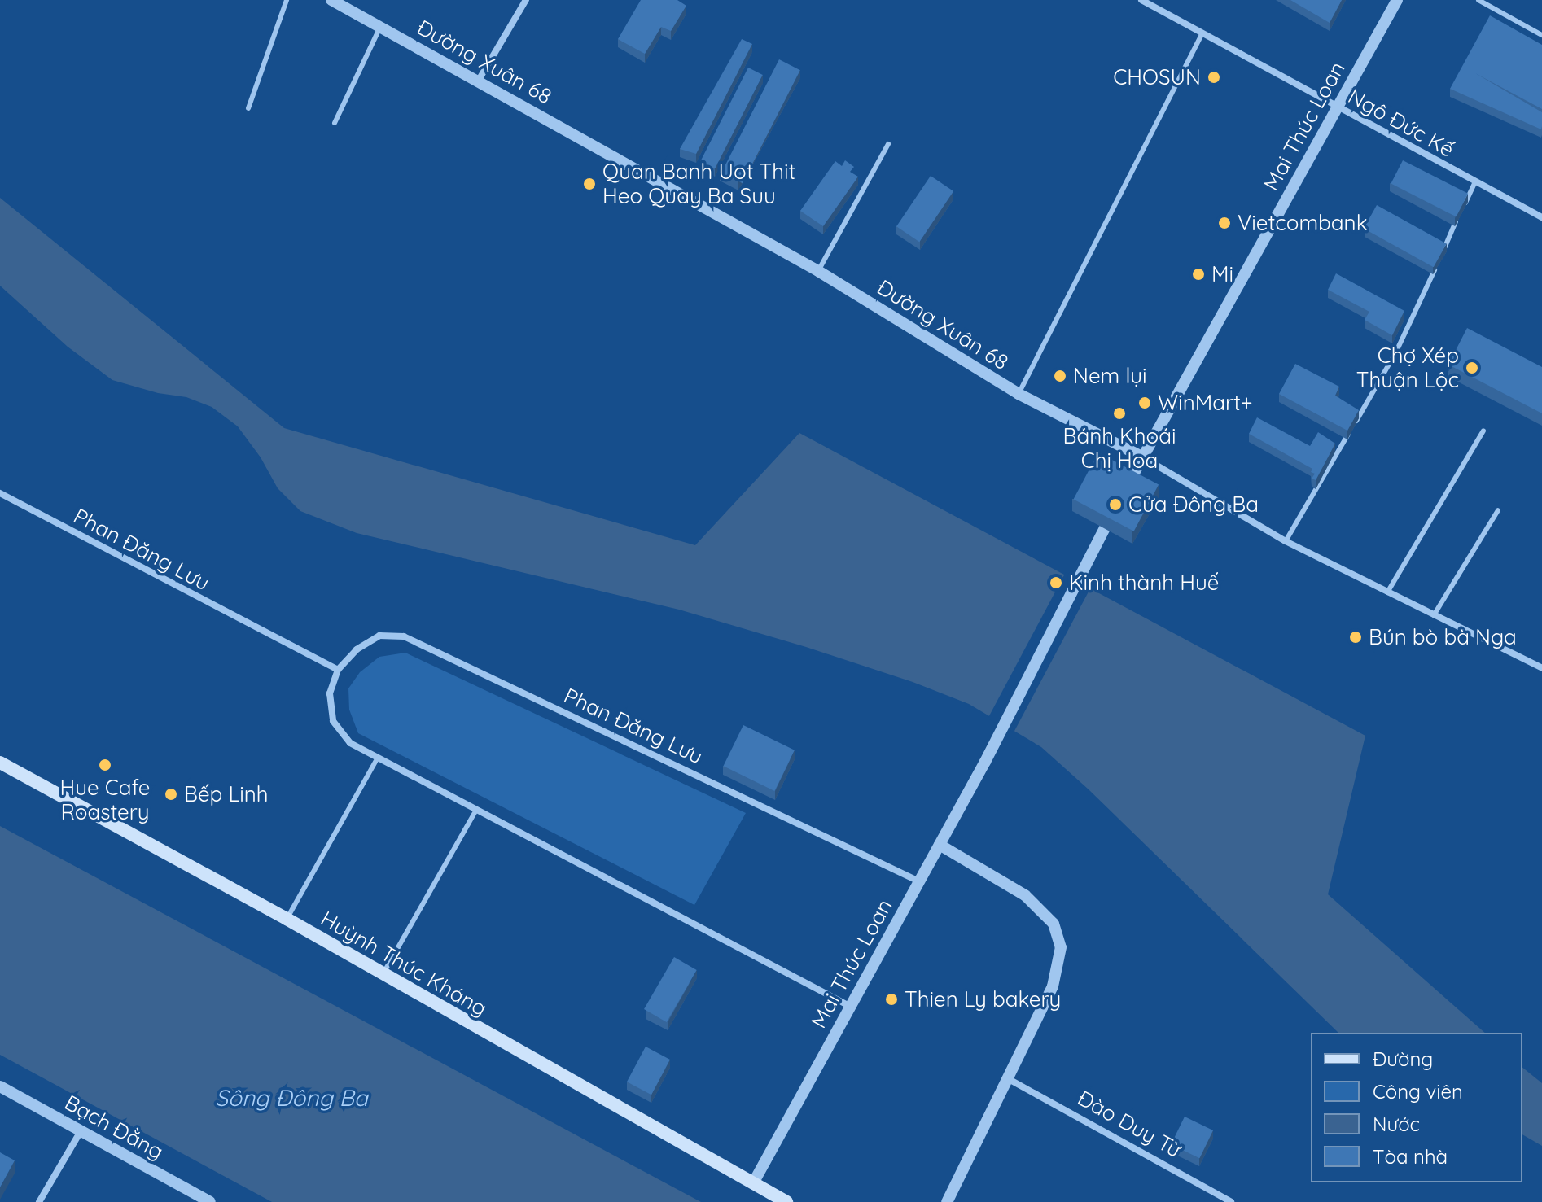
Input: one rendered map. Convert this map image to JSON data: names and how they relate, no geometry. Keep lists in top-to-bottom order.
{
  "streets": {
    "main road": ["Huỳnh Thúc Kháng"],
    "street": [
      "Đường Xuân 68",
      "Ngô Đức Kế",
      "Mai Thúc Loan",
      "Phan Đăng Lưu",
      "Đào Duy Từ",
      "Bạch Đằng"
    ]
  },
  "crossings": [
    ["Đường Xuân 68", "Mai Thúc Loan"],
    ["Ngô Đức Kế", "Mai Thúc Loan"],
    ["Mai Thúc Loan", "Phan Đăng Lưu"],
    ["Mai Thúc Loan", "Huỳnh Thúc Kháng"]
  ],
  "water": ["Sông Đông Ba"],
  "places": [
    "CHOSUN",
    "Quan Banh Uot Thit Heo Quay Ba Suu",
    "Vietcombank",
    "Mi",
    "Chợ Xép Thuận Lộc",
    "Nem lụi",
    "WinMart+",
    "Bánh Khoái Chị Hoa",
    "Cửa Đông Ba",
    "Kinh thành Huế",
    "Bún bò bà Nga",
    "Hue Cafe Roastery",
    "Bếp Linh",
    "Thien Ly bakery"
  ],
  "legend": [
    "Đường",
    "Công viên",
    "Nước",
    "Tòa nhà"
  ]
}
